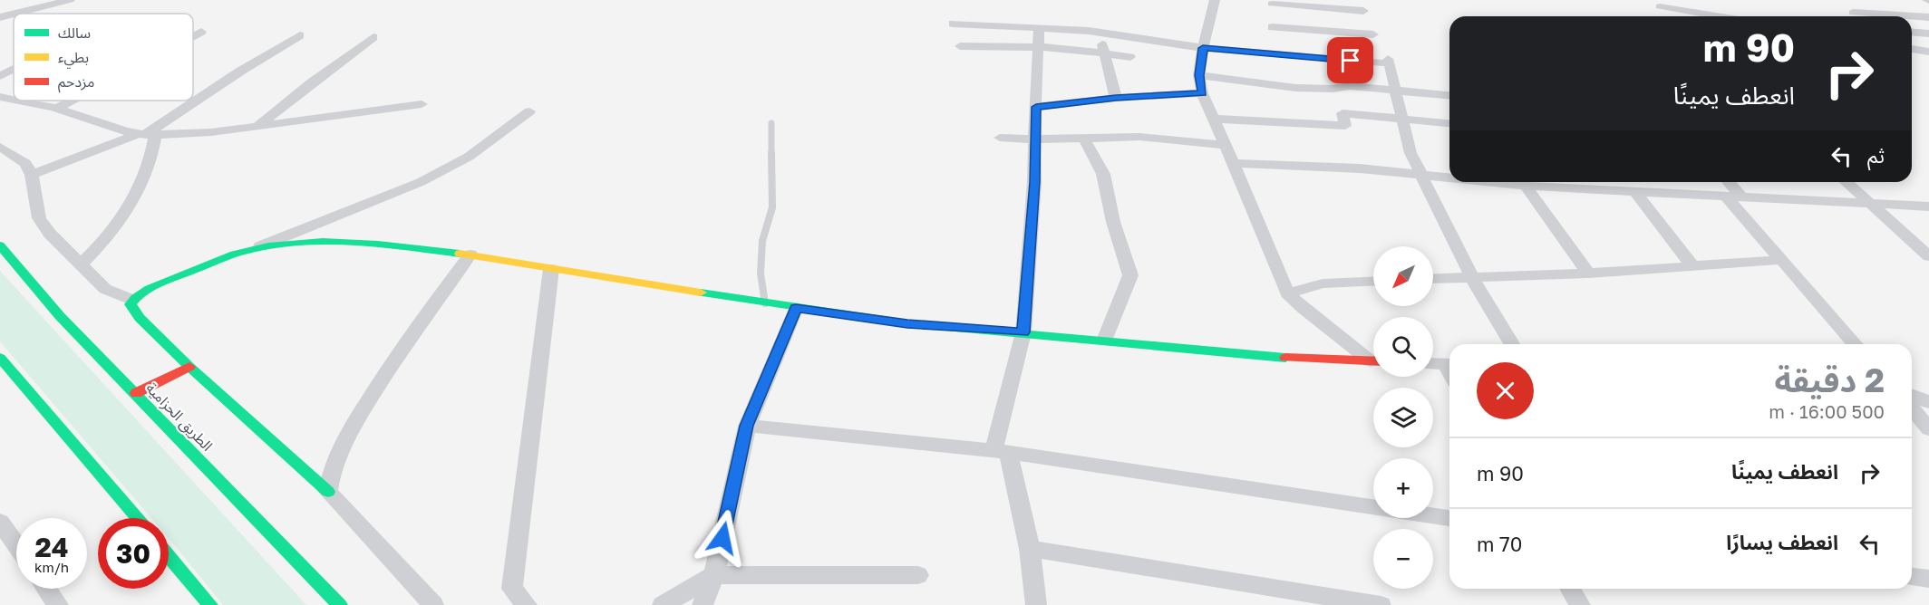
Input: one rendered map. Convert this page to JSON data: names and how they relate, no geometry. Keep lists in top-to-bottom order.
{
  "streets": {
    "main road": ["الطريق الحزامية"]
  },
  "legend": ["سالك", "بطيء", "مزدحم"],
  "north": "bottom left",
  "page": {
    "turn": ["90 m", "انعطف يمينًا"],
    "then": "ثم",
    "map_buttons": ["+", "−"],
    "heading": ["2 دقيقة", "500 m · 16:00"],
    "list": [
      {
        "name": "انعطف يمينًا",
        "value": "90 m"
      },
      {
        "name": "انعطف يسارًا",
        "value": "70 m"
      }
    ],
    "speed": "24 km/h",
    "limit": "30"
  }
}
